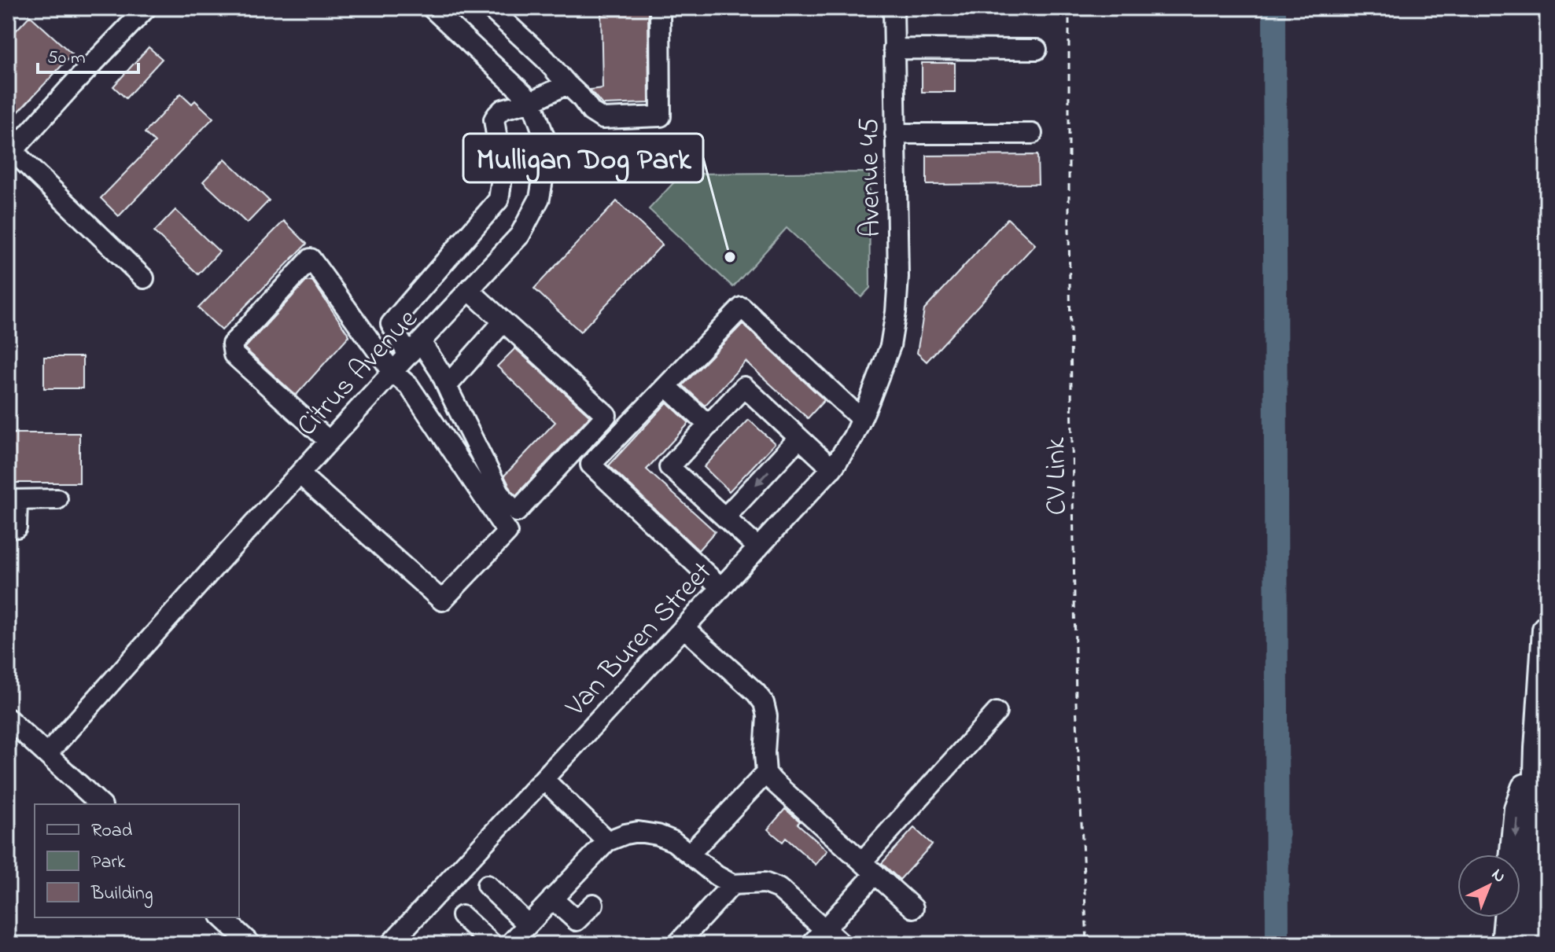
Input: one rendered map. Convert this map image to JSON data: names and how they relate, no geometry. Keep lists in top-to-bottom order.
{
  "streets": {
    "street": ["Avenue 45", "Citrus Avenue", "Van Buren Street"],
    "path": ["CV Link"]
  },
  "crossings": [
    ["Avenue 45", "Van Buren Street"]
  ],
  "places": ["Mulligan Dog Park"],
  "legend": ["Road", "Park", "Building"],
  "scale_bar": "50 m",
  "north": "top right"
}
